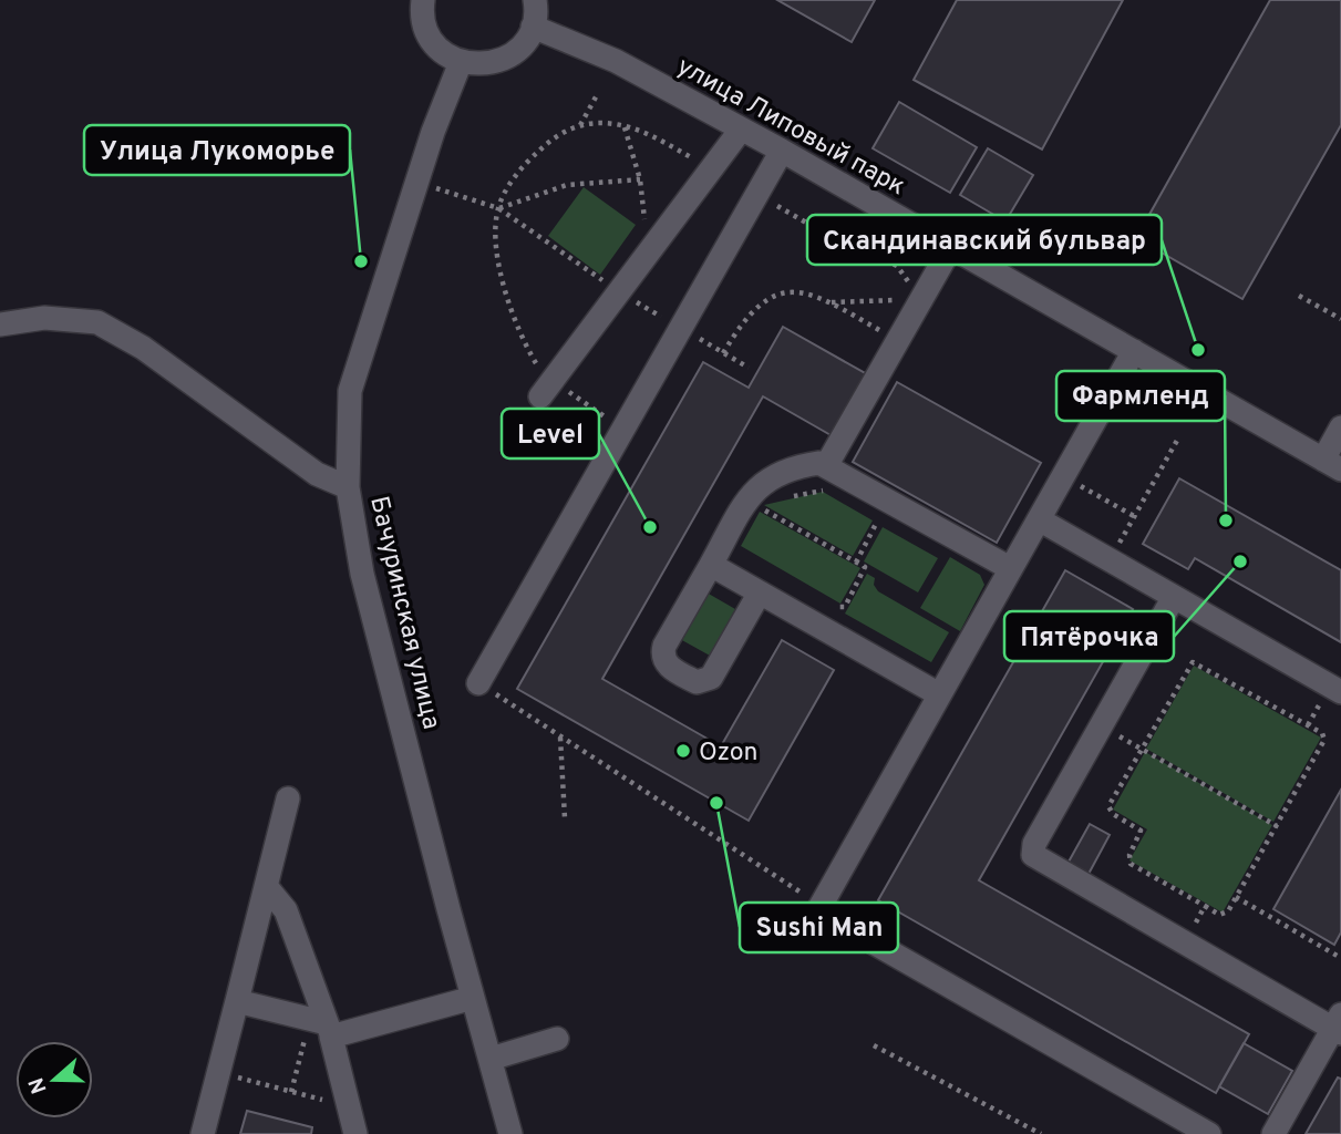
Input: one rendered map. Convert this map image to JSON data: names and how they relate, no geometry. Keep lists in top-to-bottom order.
{
  "streets": {
    "street": ["улица Липовый парк", "Бачуринская улица"]
  },
  "places": [
    "Улица Лукоморье",
    "Скандинавский бульвар",
    "Фармленд",
    "Level",
    "Пятёрочка",
    "Ozon",
    "Sushi Man"
  ],
  "north": "left"
}
